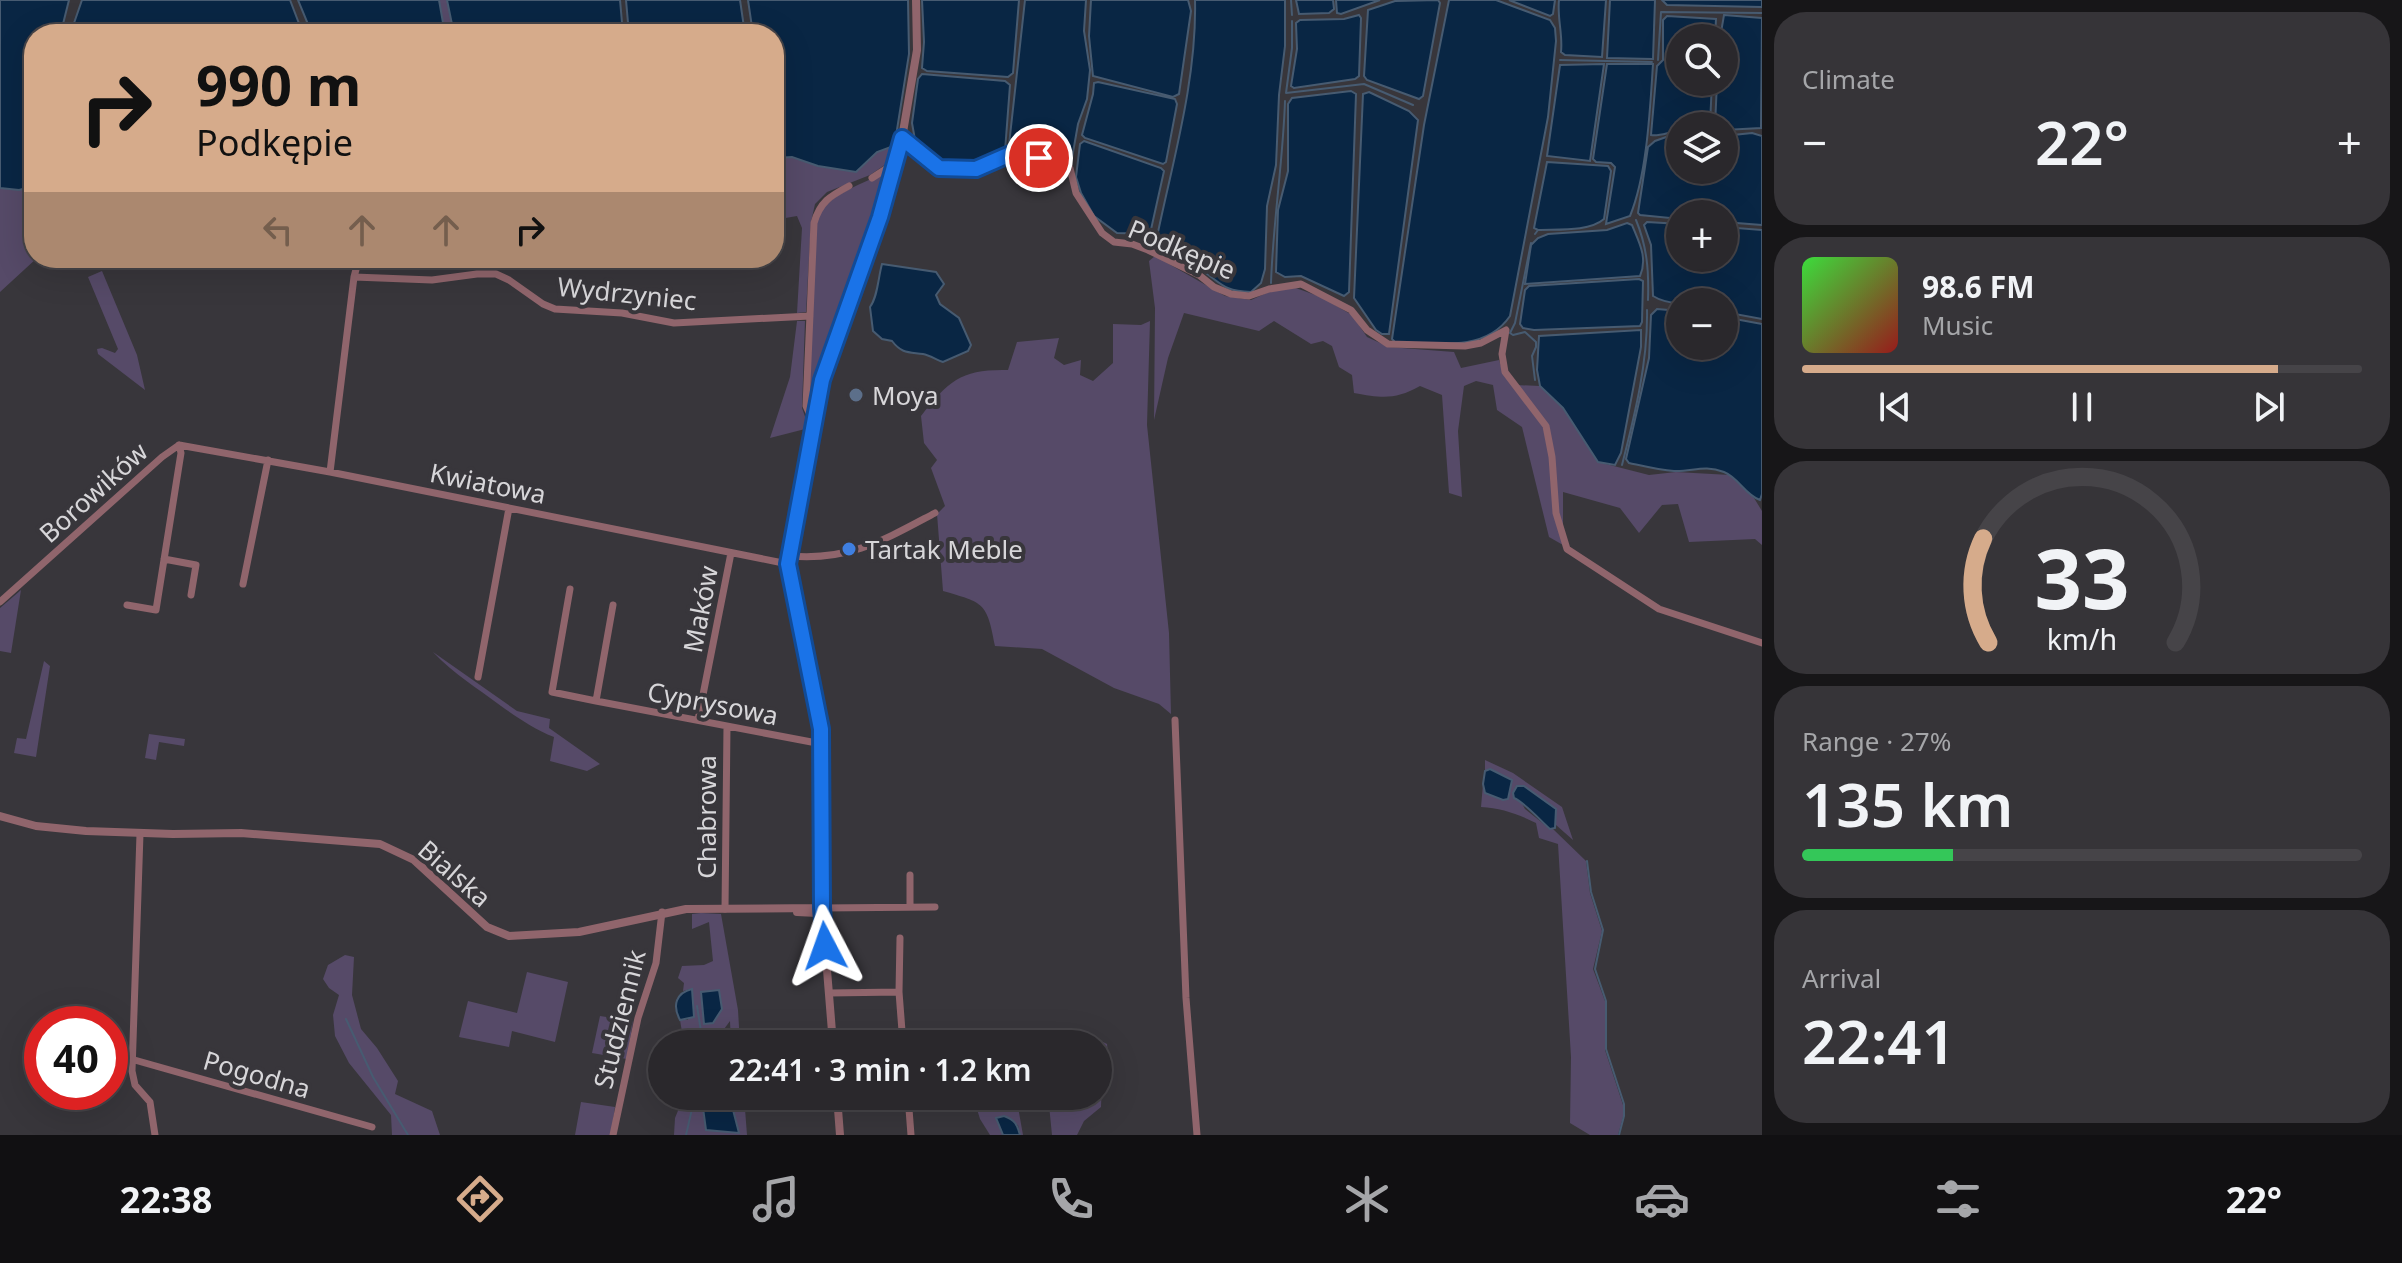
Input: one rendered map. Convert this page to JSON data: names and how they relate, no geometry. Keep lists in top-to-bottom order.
{
  "streets": {
    "street": [
      "Podkępie",
      "Wydrzyniec",
      "Kwiatowa",
      "Borowików",
      "Maków",
      "Cyprysowa",
      "Chabrowa",
      "Bialska",
      "Studziennik",
      "Pogodna"
    ]
  },
  "crossings": [
    ["Kwiatowa", "Borowików"],
    ["Kwiatowa", "Maków"],
    ["Maków", "Cyprysowa"],
    ["Cyprysowa", "Chabrowa"],
    ["Chabrowa", "Bialska"],
    ["Bialska", "Studziennik"]
  ],
  "places": ["Moya", "Tartak Meble"],
  "page": {
    "tile": [
      "Climate",
      ["Range · 27%", "135 km"],
      ["Arrival", "22:41"]
    ],
    "map_buttons": ["+", "−"],
    "turn": ["990 m", "Podkępie"],
    "heat": ["−", "22°", "+"],
    "song": ["98.6 FM", "Music"],
    "limit": "40",
    "trip": "22:41 · 3 min · 1.2 km",
    "tabs": ["22:38", "22°"],
    "gauge": ["33", "km/h"]
  }
}
